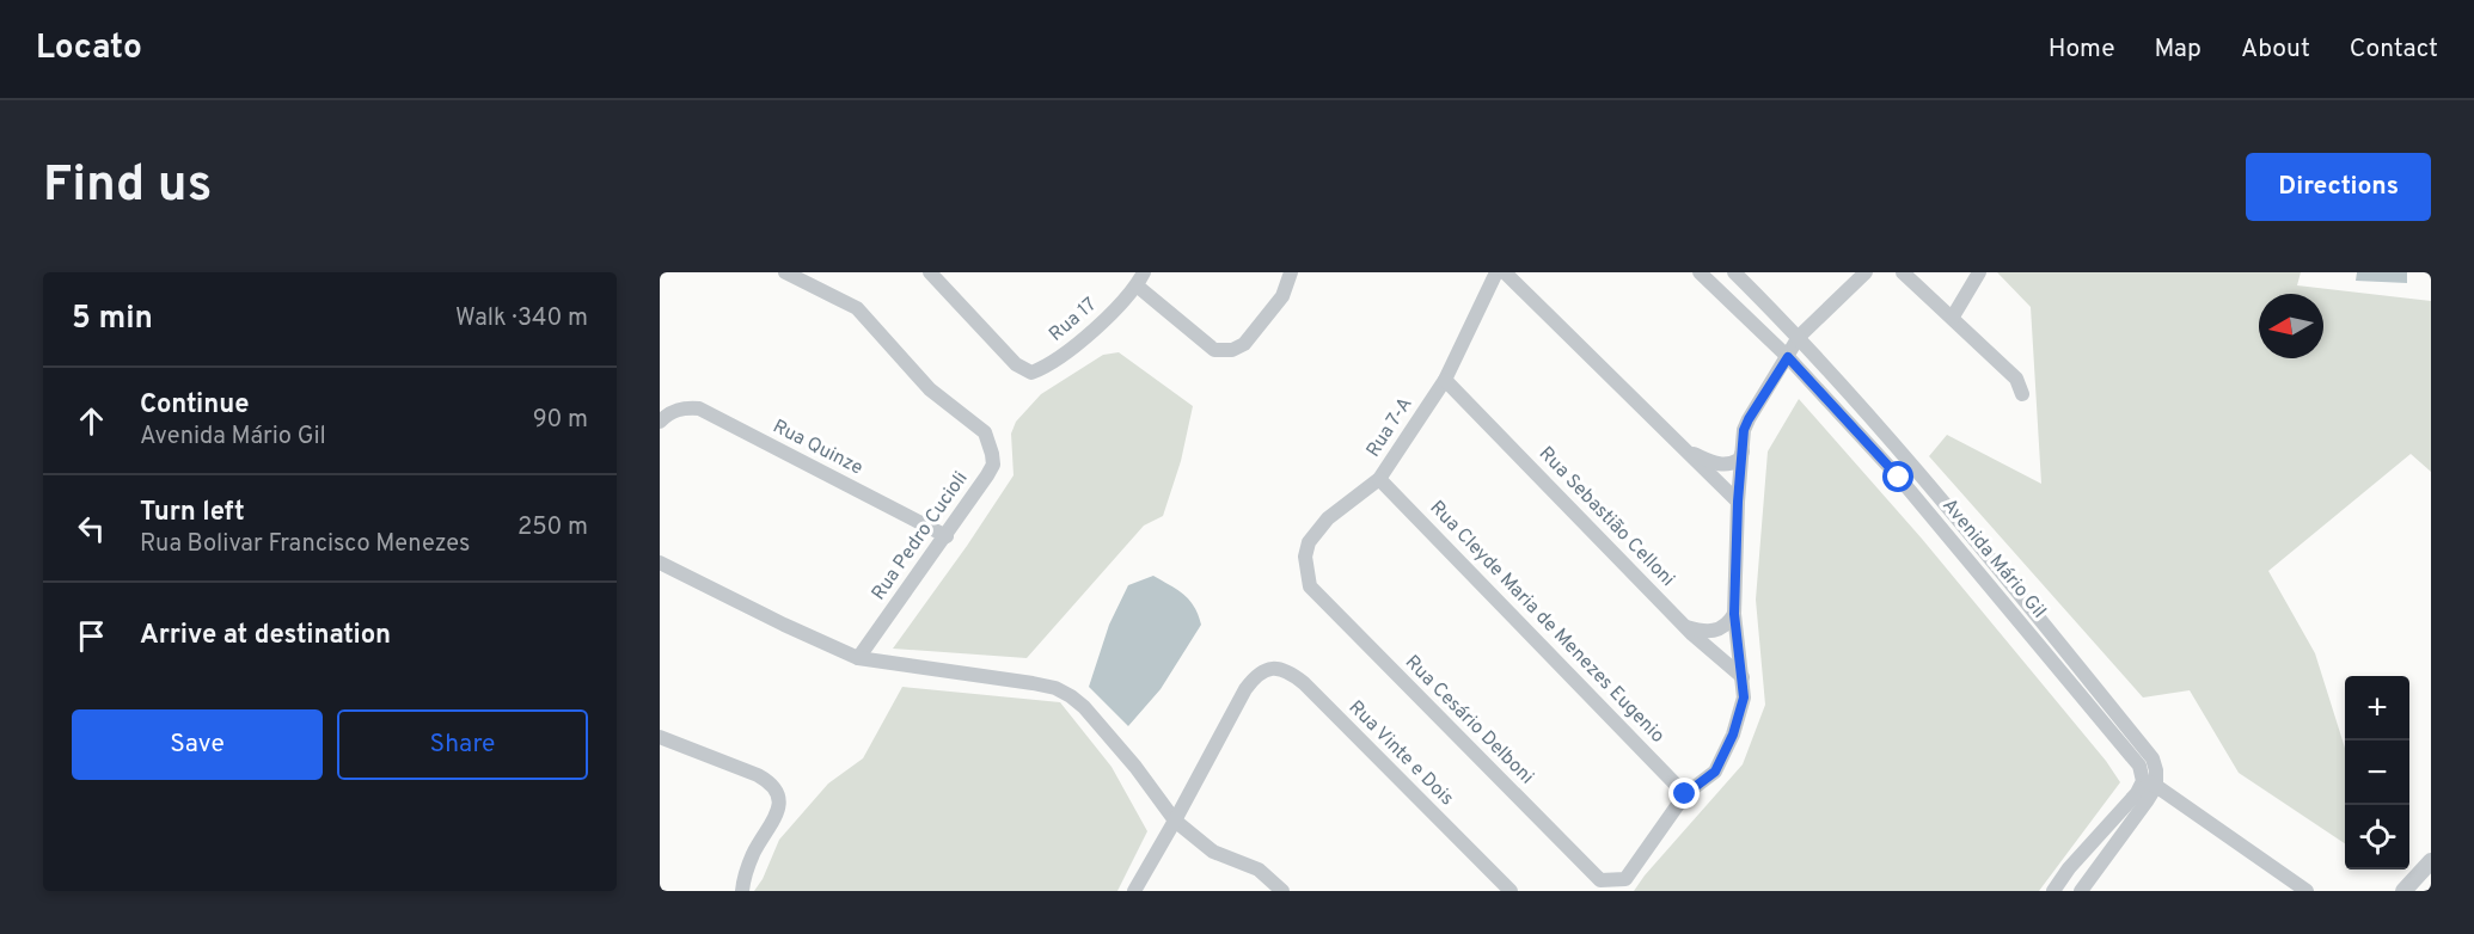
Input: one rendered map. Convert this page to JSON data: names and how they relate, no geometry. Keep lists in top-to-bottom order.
{
  "streets": {
    "street": [
      "Rua 17",
      "Rua 7-A",
      "Rua Quinze",
      "Rua Sebastião Celloni",
      "Rua Pedro Cucioli",
      "Avenida Mário Gil",
      "Rua Cleyde Maria de Menezes Eugenio",
      "Rua Cesário Delboni",
      "Rua Vinte e Dois"
    ]
  },
  "crossings": [
    ["Rua 7-A", "Rua Sebastião Celloni"],
    ["Rua 7-A", "Rua Cleyde Maria de Menezes Eugenio"],
    ["Rua 7-A", "Rua Cesário Delboni"],
    ["Rua Quinze", "Rua Pedro Cucioli"],
    ["Rua Cleyde Maria de Menezes Eugenio", "Rua Cesário Delboni"]
  ],
  "north": "left",
  "page": {
    "header": "Locato",
    "nav": [
      "Home",
      "Map",
      "About",
      "Contact"
    ],
    "buttons": [
      "Directions",
      ["Save", "Share"]
    ],
    "title": "Find us",
    "heading": ["5 min", "Walk · 340 m"],
    "list": [
      ["Continue", "Avenida Mário Gil", "90 m"],
      ["Turn left", "Rua Bolivar Francisco Menezes", "250 m"],
      "Arrive at destination"
    ],
    "map_buttons": ["+", "−"]
  }
}
